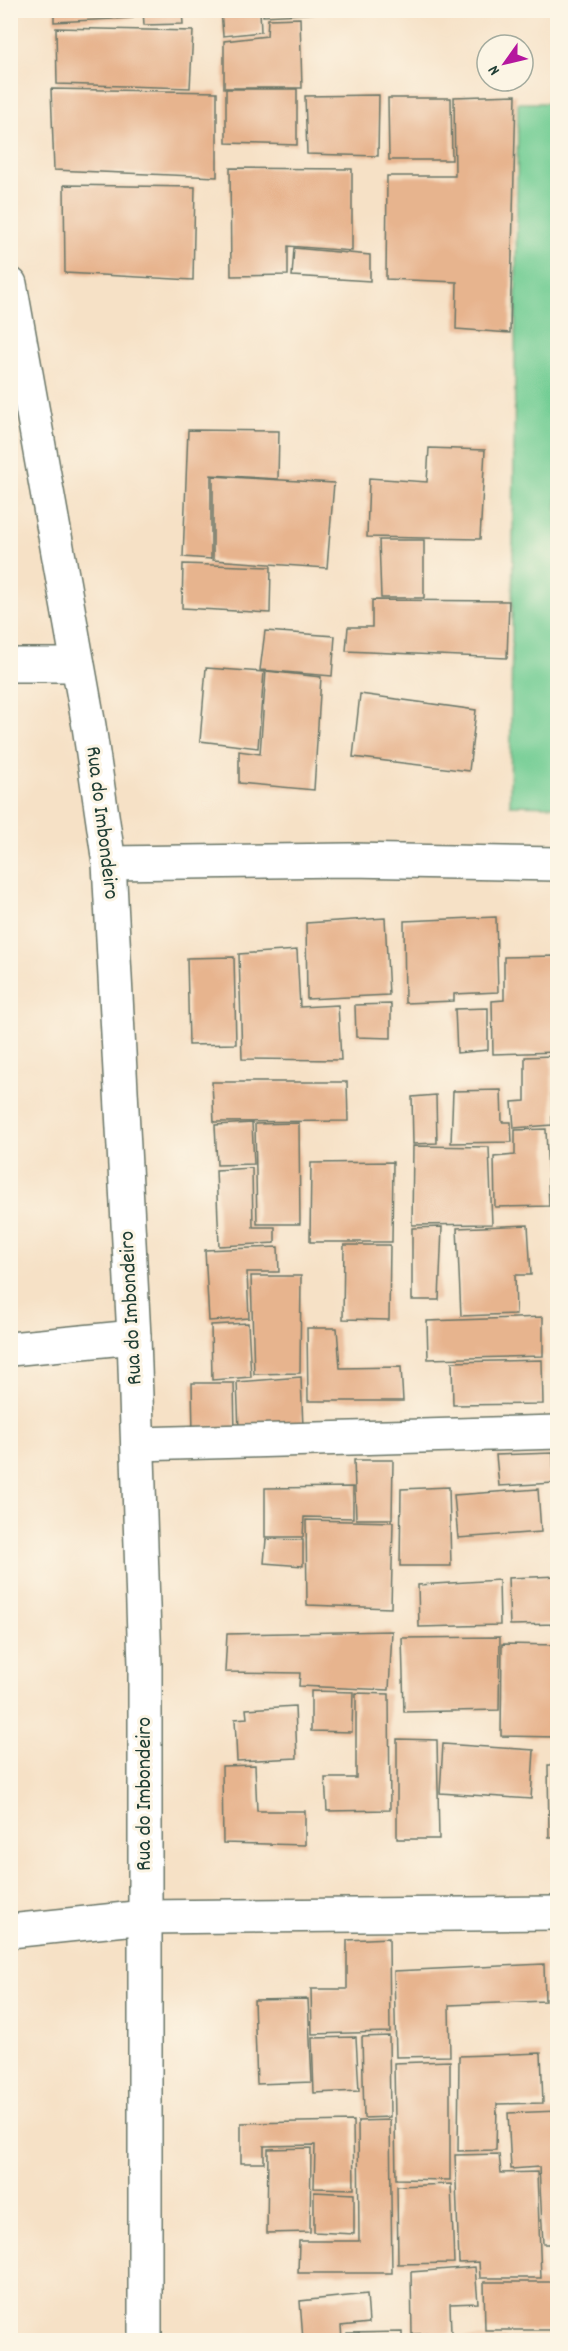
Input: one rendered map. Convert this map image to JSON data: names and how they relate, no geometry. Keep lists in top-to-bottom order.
{
  "streets": {
    "street": ["Rua do Imbondeiro"]
  },
  "north": "bottom left"
}
